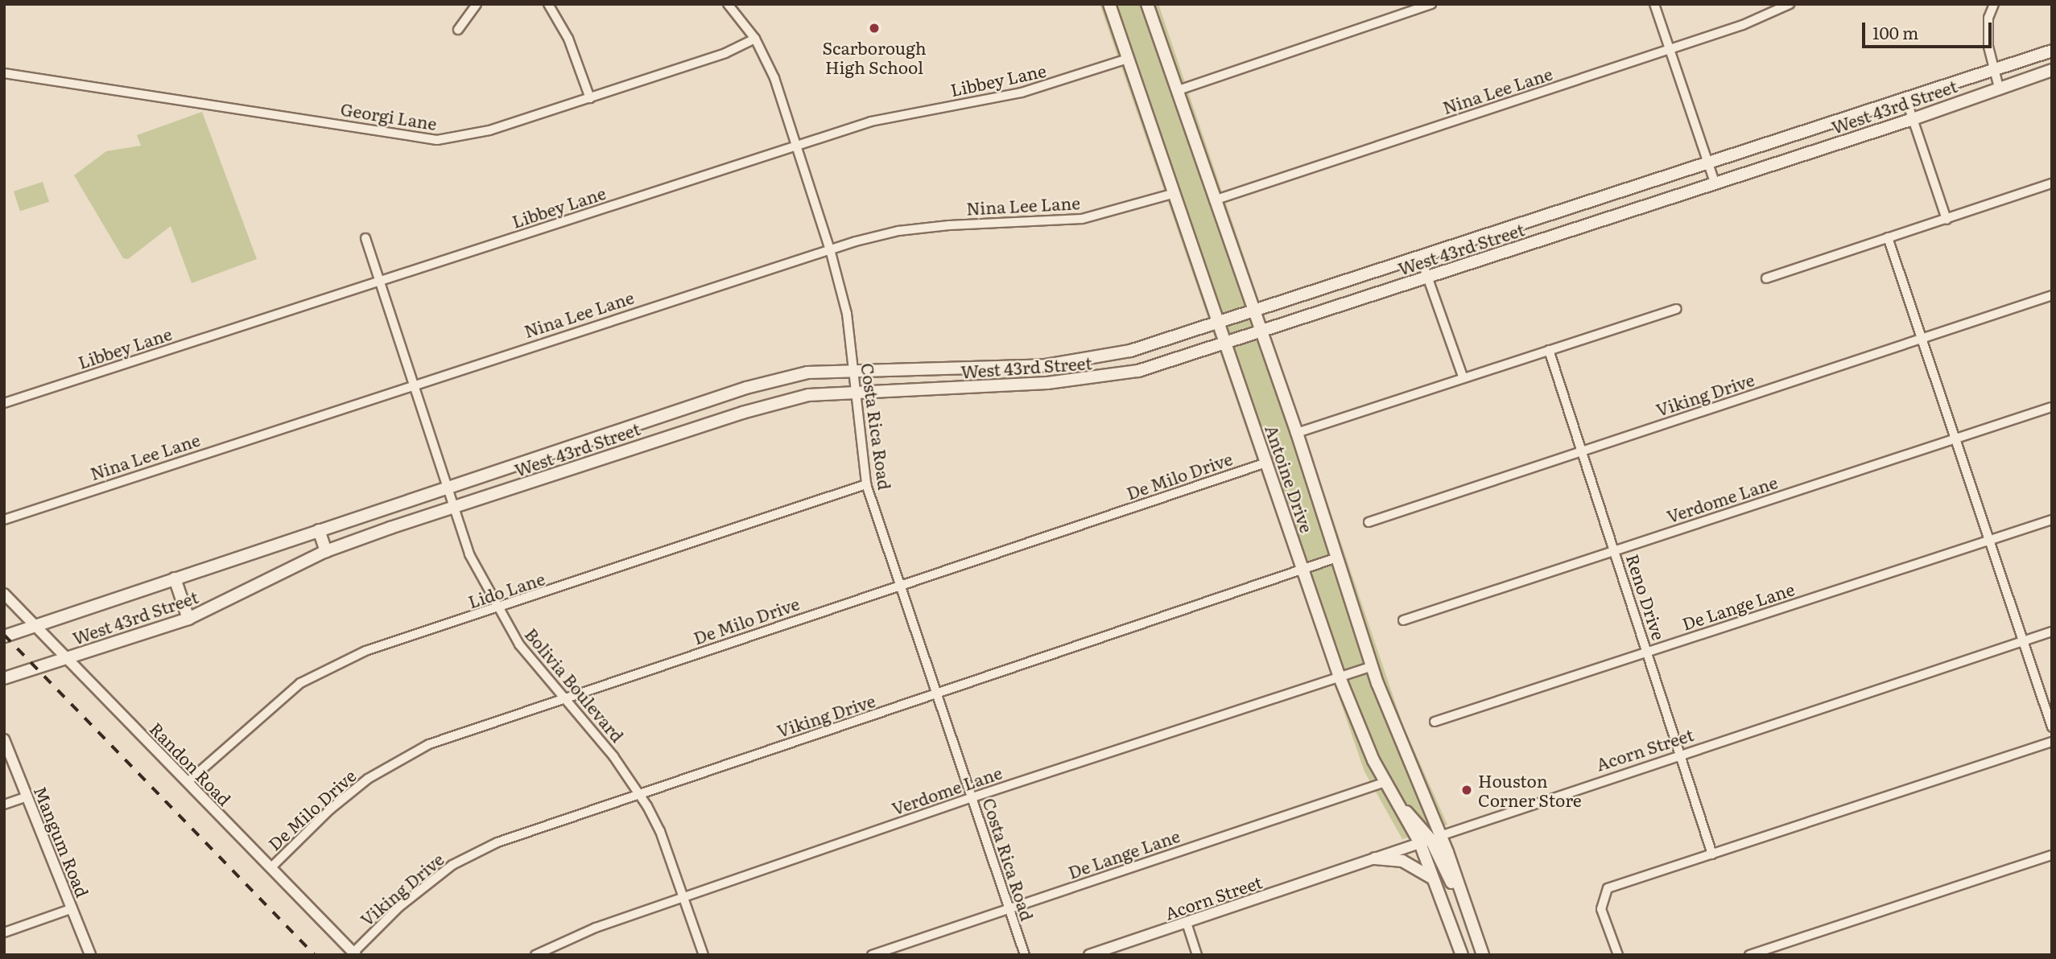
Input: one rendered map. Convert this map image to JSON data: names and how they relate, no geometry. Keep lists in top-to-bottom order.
{
  "streets": {
    "main road": ["West 43rd Street", "Antoine Drive"],
    "street": [
      "Libbey Lane",
      "Nina Lee Lane",
      "Georgi Lane",
      "Viking Drive",
      "Costa Rica Road",
      "De Milo Drive",
      "Verdome Lane",
      "Lido Lane",
      "Reno Drive",
      "De Lange Lane",
      "Bolivia Boulevard",
      "Acorn Street",
      "Randon Road",
      "Mangum Road"
    ]
  },
  "crossings": [
    ["Libbey Lane", "Costa Rica Road"],
    ["Libbey Lane", "Antoine Drive"],
    ["Libbey Lane", "Bolivia Boulevard"],
    ["Nina Lee Lane", "Costa Rica Road"],
    ["Nina Lee Lane", "Antoine Drive"],
    ["Nina Lee Lane", "Bolivia Boulevard"],
    ["West 43rd Street", "Costa Rica Road"],
    ["West 43rd Street", "Antoine Drive"],
    ["West 43rd Street", "Bolivia Boulevard"],
    ["West 43rd Street", "Randon Road"],
    ["Georgi Lane", "Costa Rica Road"],
    ["Viking Drive", "Costa Rica Road"],
    ["Viking Drive", "Antoine Drive"],
    ["Viking Drive", "Reno Drive"],
    ["Viking Drive", "Bolivia Boulevard"],
    ["Viking Drive", "Randon Road"],
    ["Costa Rica Road", "De Milo Drive"],
    ["Costa Rica Road", "Verdome Lane"],
    ["Costa Rica Road", "Lido Lane"],
    ["Costa Rica Road", "De Lange Lane"],
    ["De Milo Drive", "Antoine Drive"],
    ["De Milo Drive", "Bolivia Boulevard"],
    ["De Milo Drive", "Randon Road"],
    ["Antoine Drive", "Verdome Lane"],
    ["Antoine Drive", "De Lange Lane"],
    ["Antoine Drive", "Acorn Street"],
    ["Verdome Lane", "Reno Drive"],
    ["Verdome Lane", "Bolivia Boulevard"],
    ["Lido Lane", "Bolivia Boulevard"],
    ["Lido Lane", "Randon Road"],
    ["Reno Drive", "De Lange Lane"],
    ["Reno Drive", "Acorn Street"]
  ],
  "places": ["Scarborough High School", "Houston Corner Store"],
  "scale_bar": "100 m"
}
